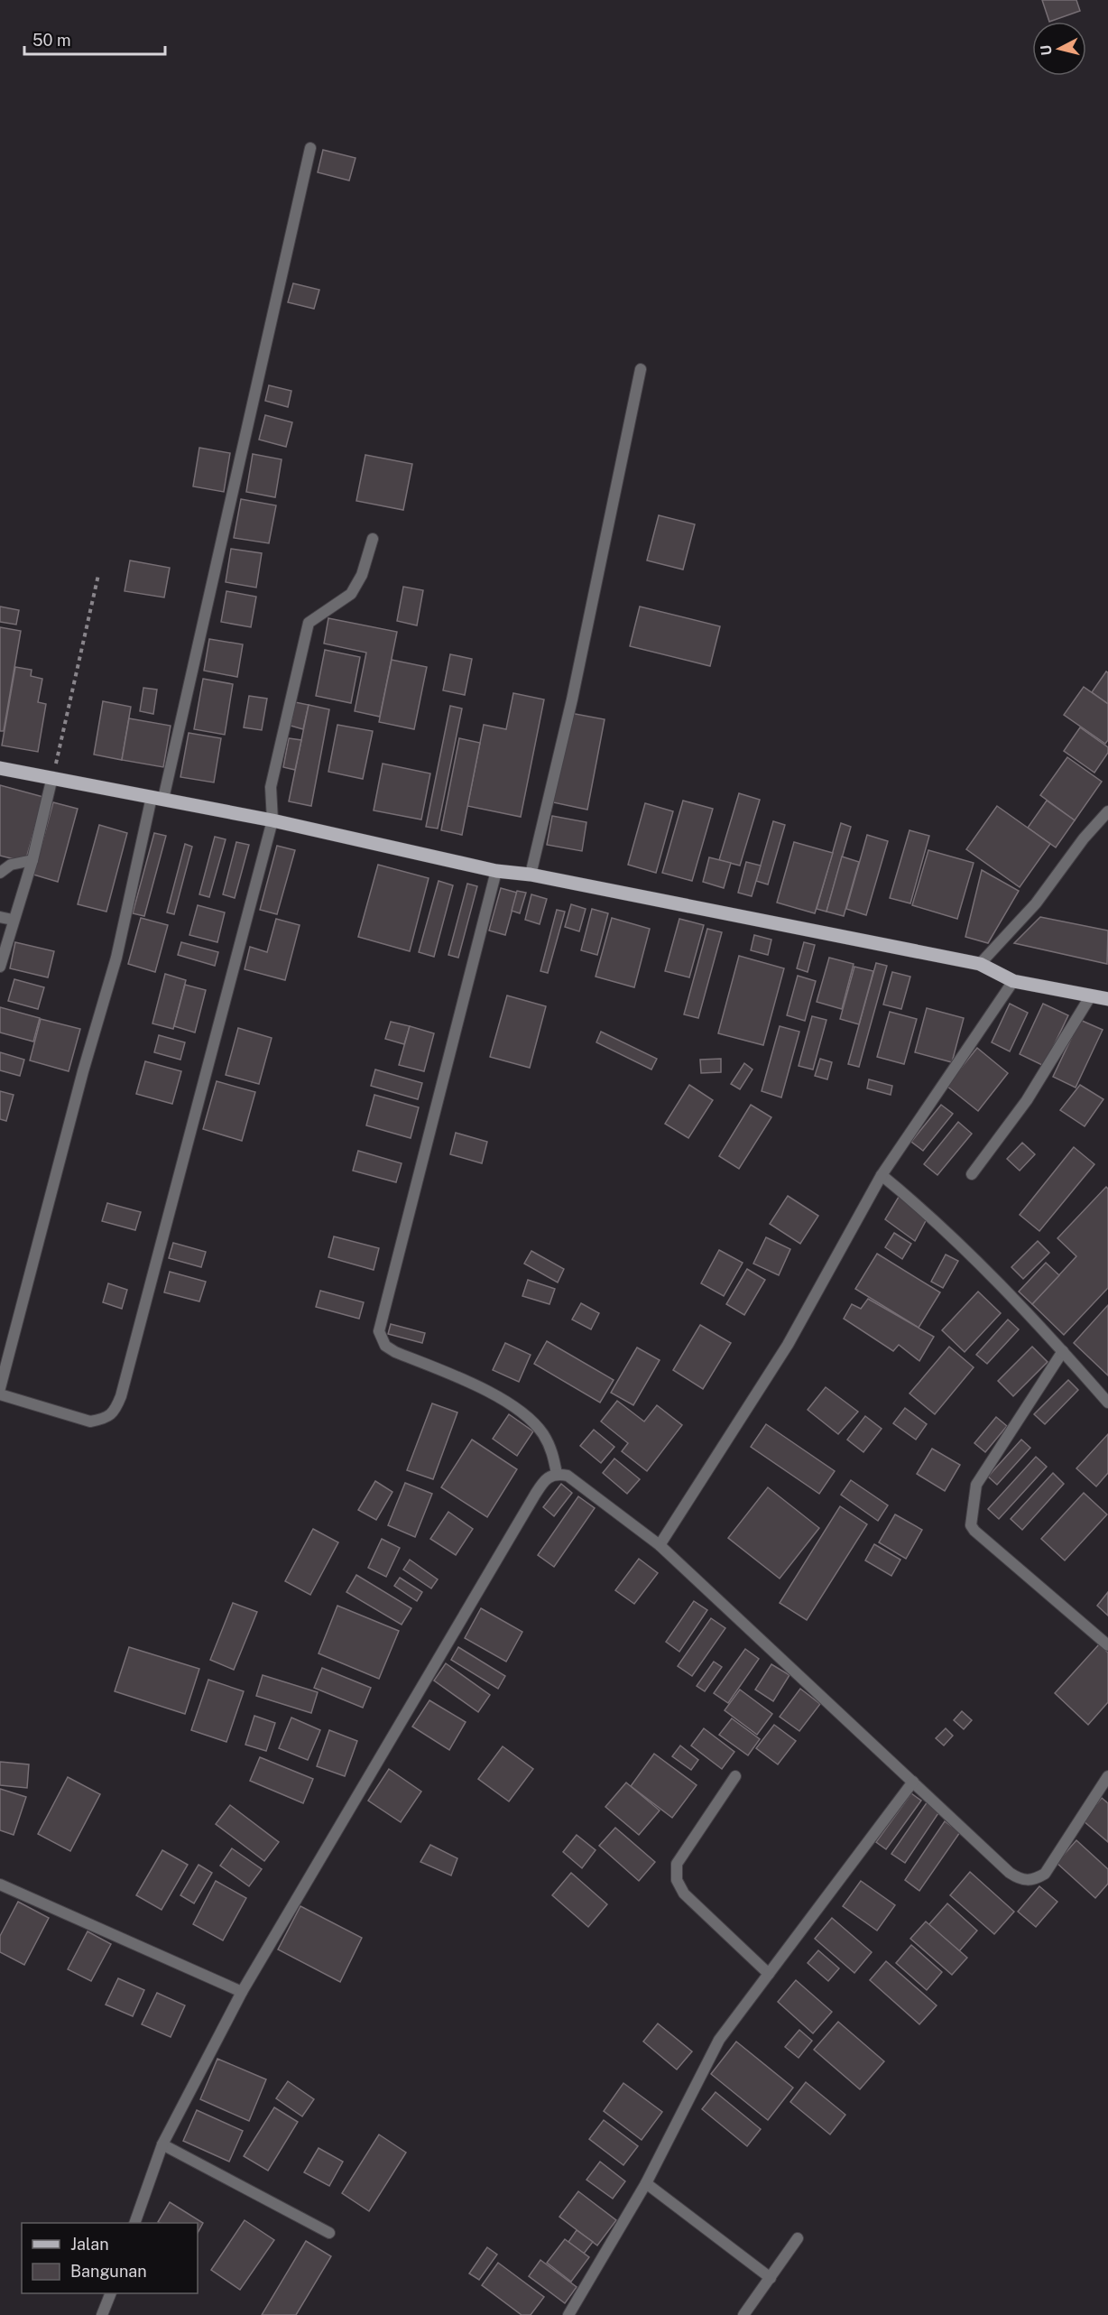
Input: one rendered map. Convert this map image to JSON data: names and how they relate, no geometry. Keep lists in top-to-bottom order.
{
  "legend": ["Jalan", "Bangunan"],
  "scale_bar": "50 m",
  "north": "left"
}
